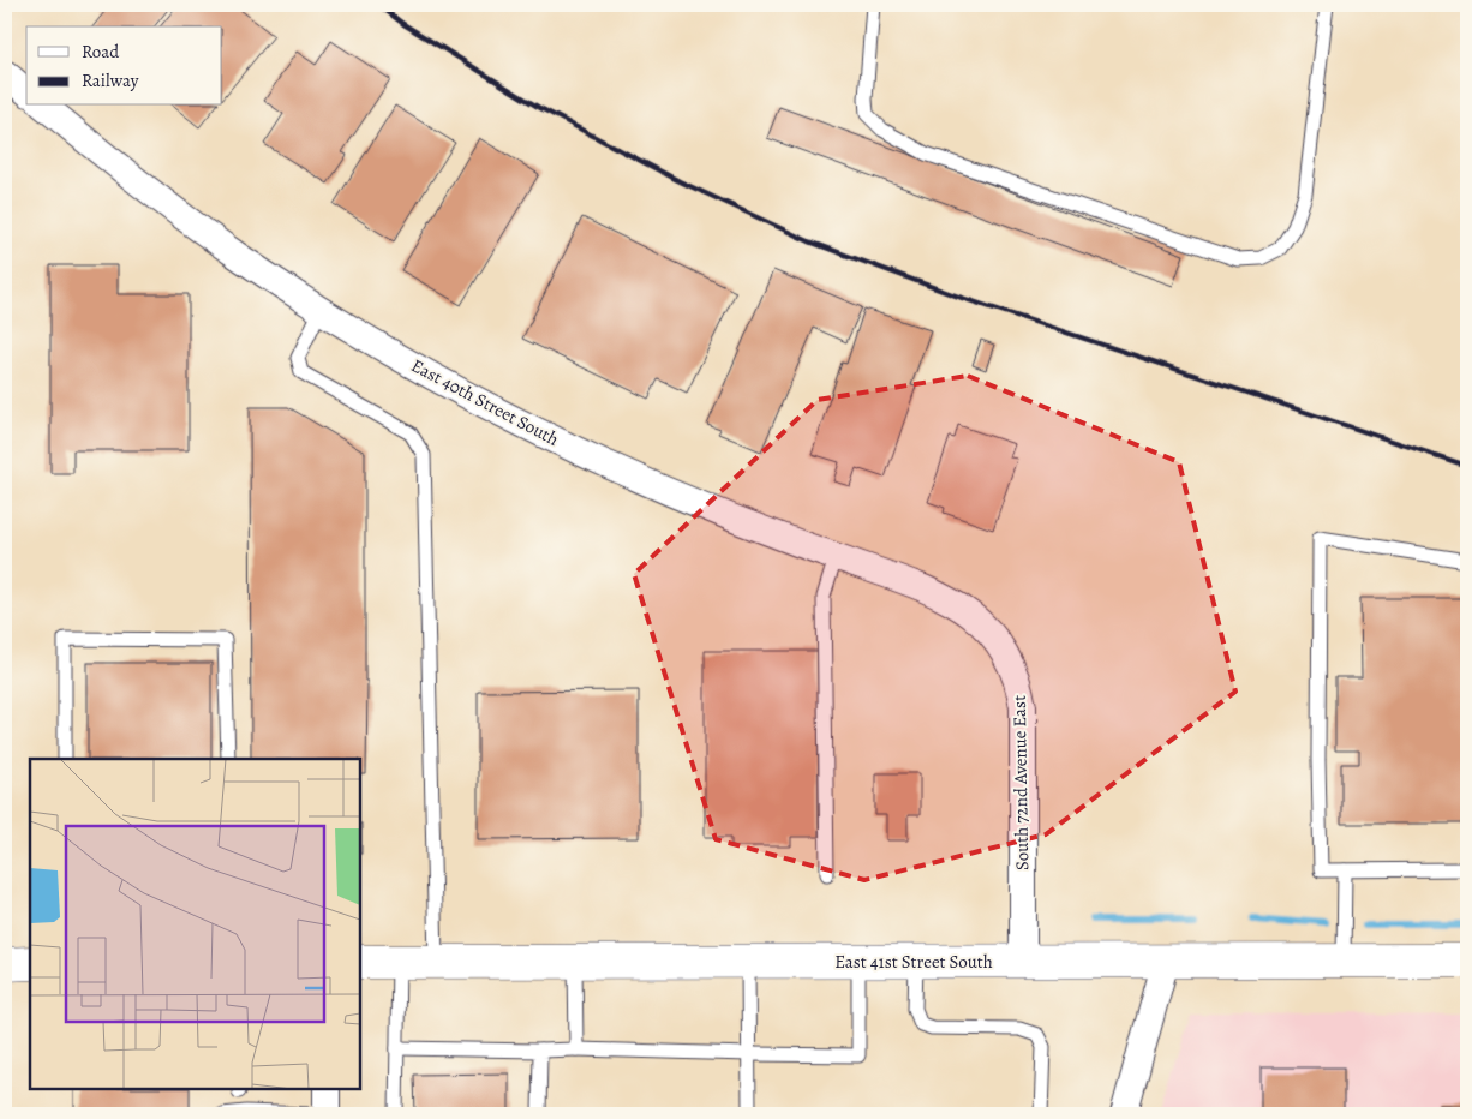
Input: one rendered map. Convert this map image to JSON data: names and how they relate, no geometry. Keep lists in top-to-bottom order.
{
  "streets": {
    "main road": ["East 41st Street South"],
    "street": ["East 40th Street South", "South 72nd Avenue East"]
  },
  "crossings": [
    ["East 40th Street South", "South 72nd Avenue East"],
    ["South 72nd Avenue East", "East 41st Street South"]
  ],
  "legend": ["Road", "Railway"]
}
